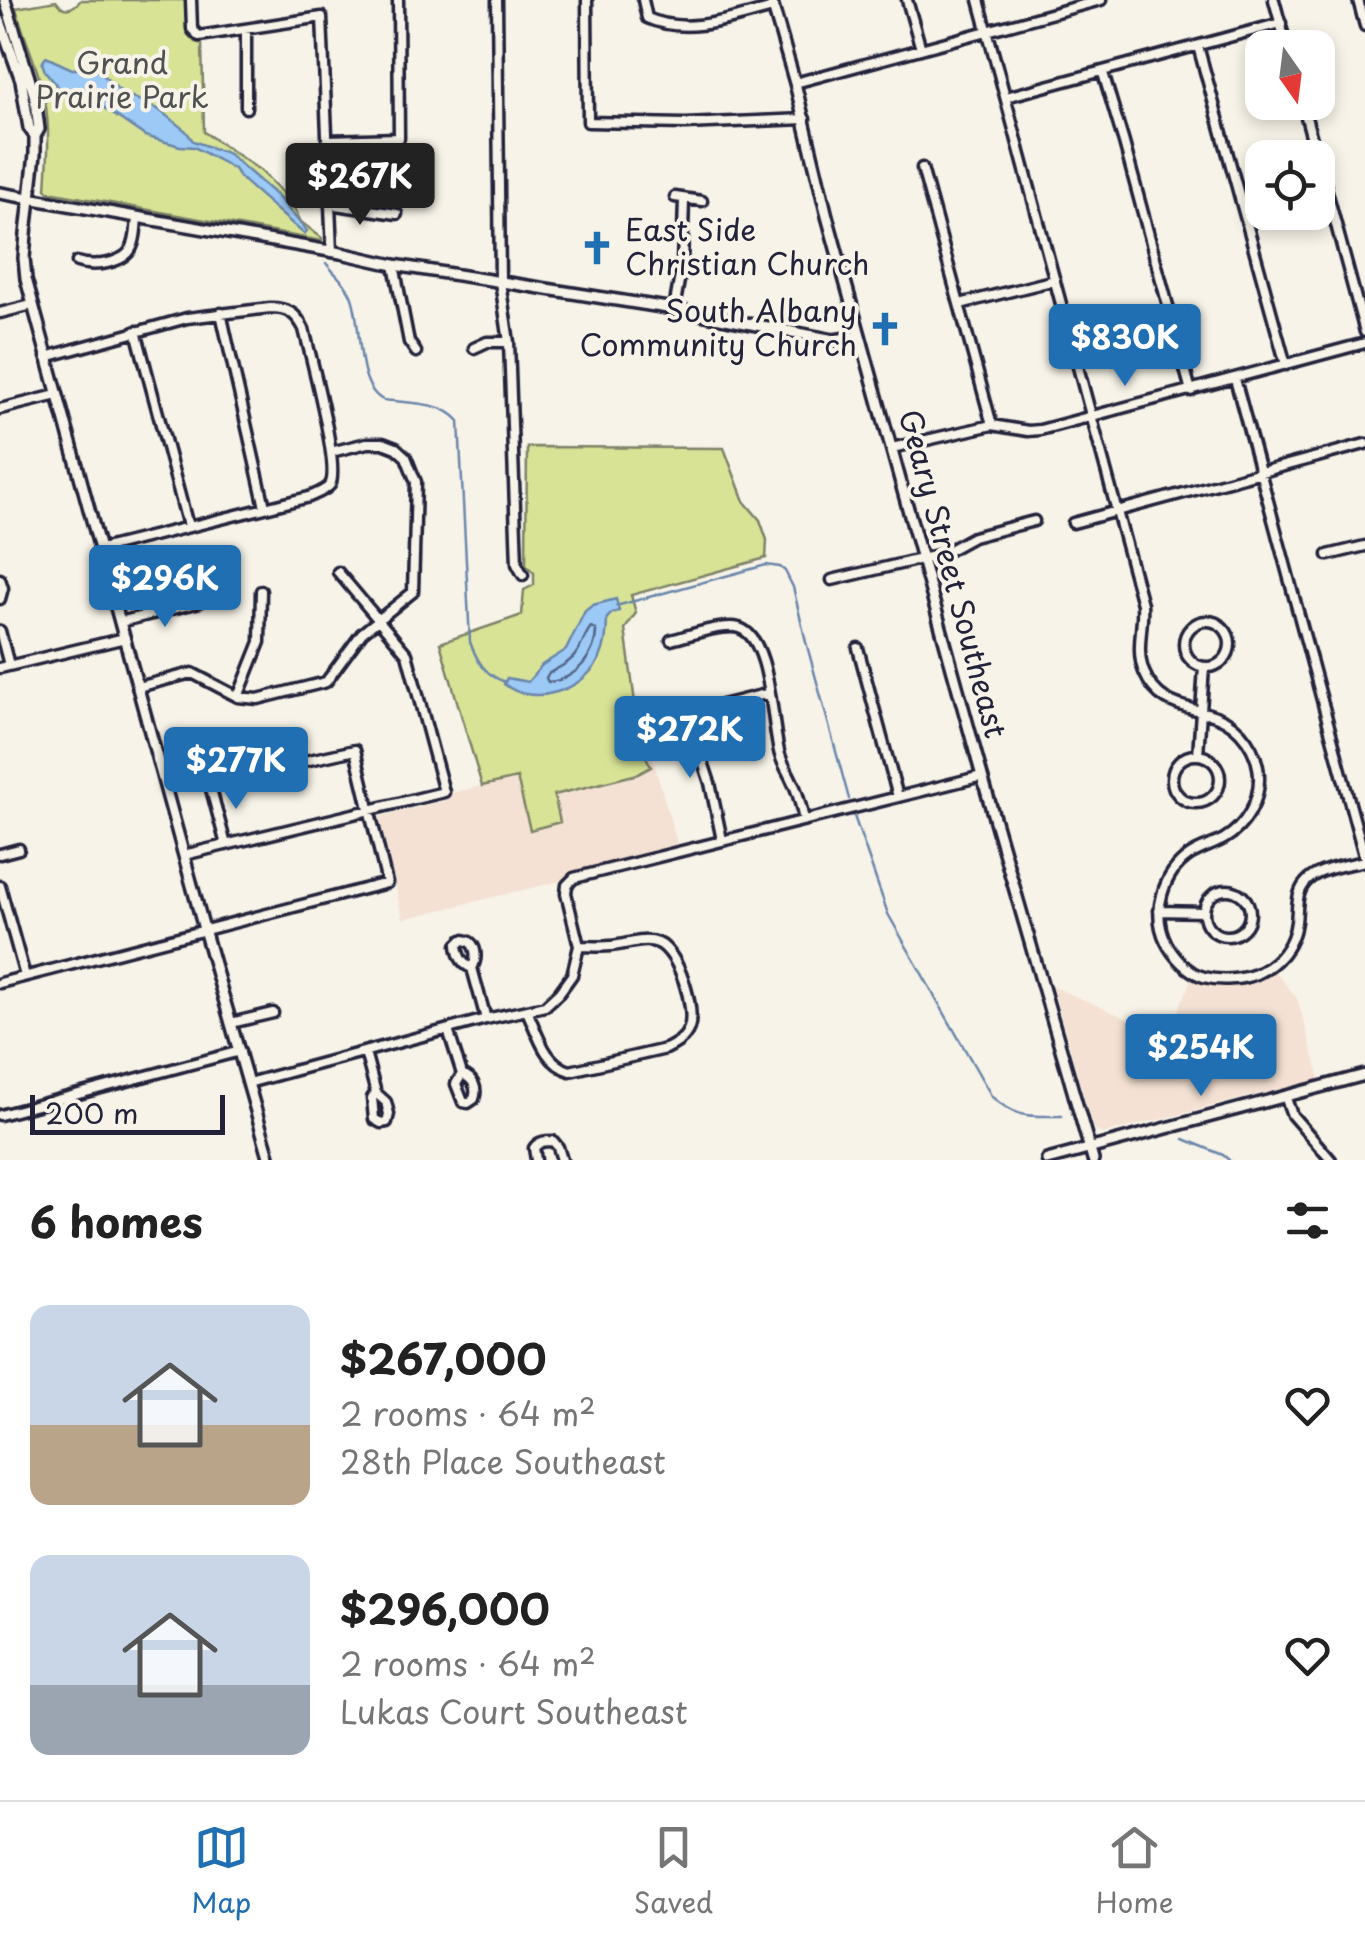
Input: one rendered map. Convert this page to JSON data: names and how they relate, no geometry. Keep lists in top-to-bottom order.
{
  "streets": {
    "main road": ["Geary Street Southeast"]
  },
  "parks": ["Grand Prairie Park"],
  "places": {
    "church": ["East Side Christian Church", "South Albany Community Church"]
  },
  "scale_bar": "200 m",
  "north": "bottom",
  "page": {
    "price": [
      "$267K",
      "$830K",
      "$296K",
      "$272K",
      "$277K",
      "$254K"
    ],
    "scale": "200 m",
    "heading": "6 homes",
    "list": [
      {
        "name": "$267,000",
        "note": "2 rooms · 64 m² · 28th Place Southeast"
      },
      {
        "name": "$296,000",
        "note": "2 rooms · 64 m² · Lukas Court Southeast"
      }
    ],
    "tabs": ["Map", "Saved", "Home"]
  }
}
